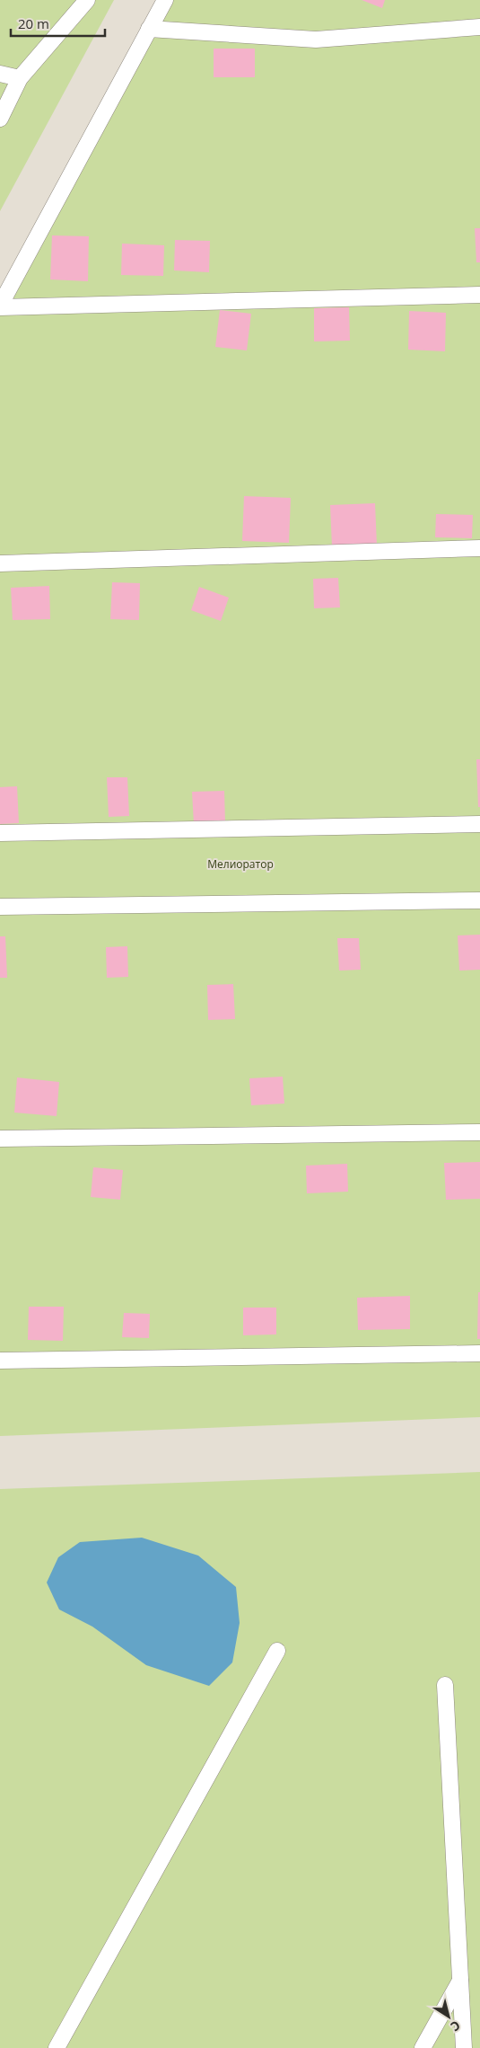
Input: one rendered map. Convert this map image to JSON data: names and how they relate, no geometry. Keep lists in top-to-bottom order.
{
  "parks": ["Мелиоратор"],
  "scale_bar": "20 m",
  "north": "bottom right"
}
